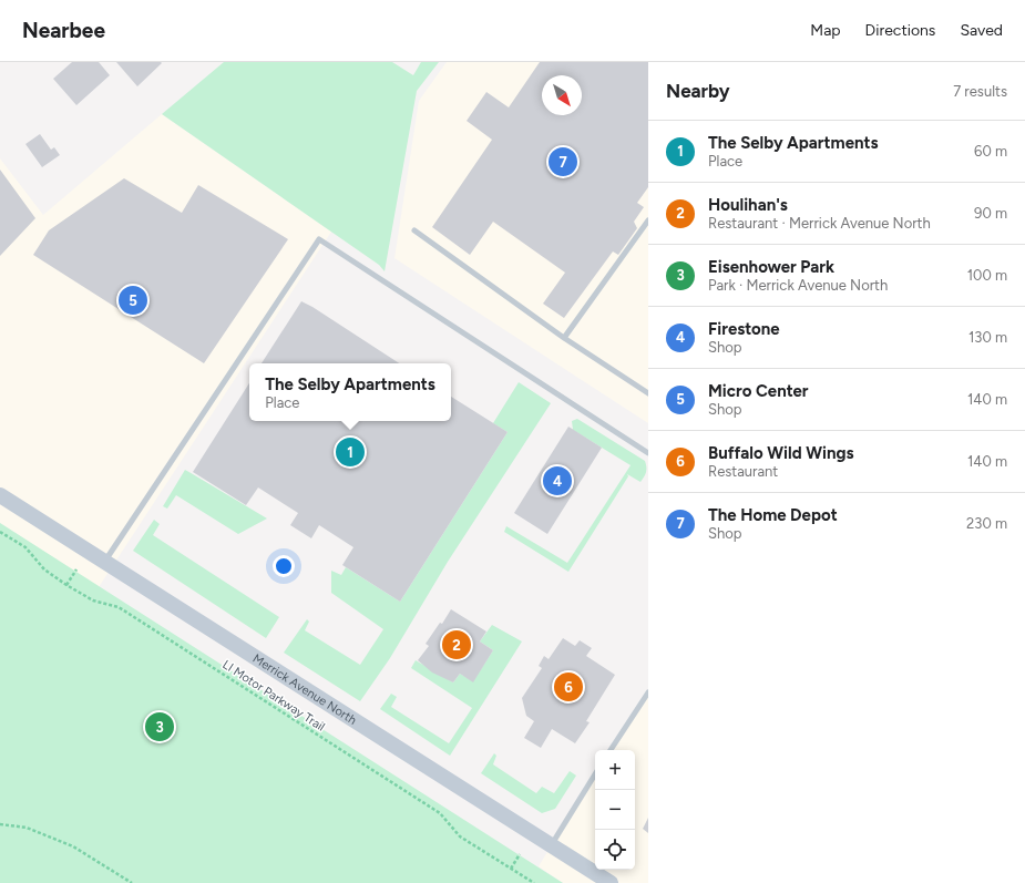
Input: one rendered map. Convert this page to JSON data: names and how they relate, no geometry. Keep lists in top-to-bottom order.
{
  "streets": {
    "main road": ["Merrick Avenue North"],
    "path": ["LI Motor Parkway Trail"]
  },
  "north": "bottom right",
  "page": {
    "header": "Nearbee",
    "nav": ["Map", "Directions", "Saved"],
    "heading": ["Nearby", "7 results"],
    "list": [
      {
        "mark": "1",
        "name": "The Selby Apartments",
        "note": "Place",
        "value": "60 m"
      },
      {
        "mark": "2",
        "name": "Houlihan's",
        "note": "Restaurant · Merrick Avenue North",
        "value": "90 m"
      },
      {
        "mark": "3",
        "name": "Eisenhower Park",
        "note": "Park · Merrick Avenue North",
        "value": "100 m"
      },
      {
        "mark": "4",
        "name": "Firestone",
        "note": "Shop",
        "value": "130 m"
      },
      {
        "mark": "5",
        "name": "Micro Center",
        "note": "Shop",
        "value": "140 m"
      },
      {
        "mark": "6",
        "name": "Buffalo Wild Wings",
        "note": "Restaurant",
        "value": "140 m"
      },
      {
        "mark": "7",
        "name": "The Home Depot",
        "note": "Shop",
        "value": "230 m"
      }
    ],
    "pins": [
      "7",
      "5",
      "1",
      "4",
      "2",
      "6",
      "3"
    ],
    "popup": ["The Selby Apartments", "Place"],
    "map_buttons": ["+", "−"]
  }
}
